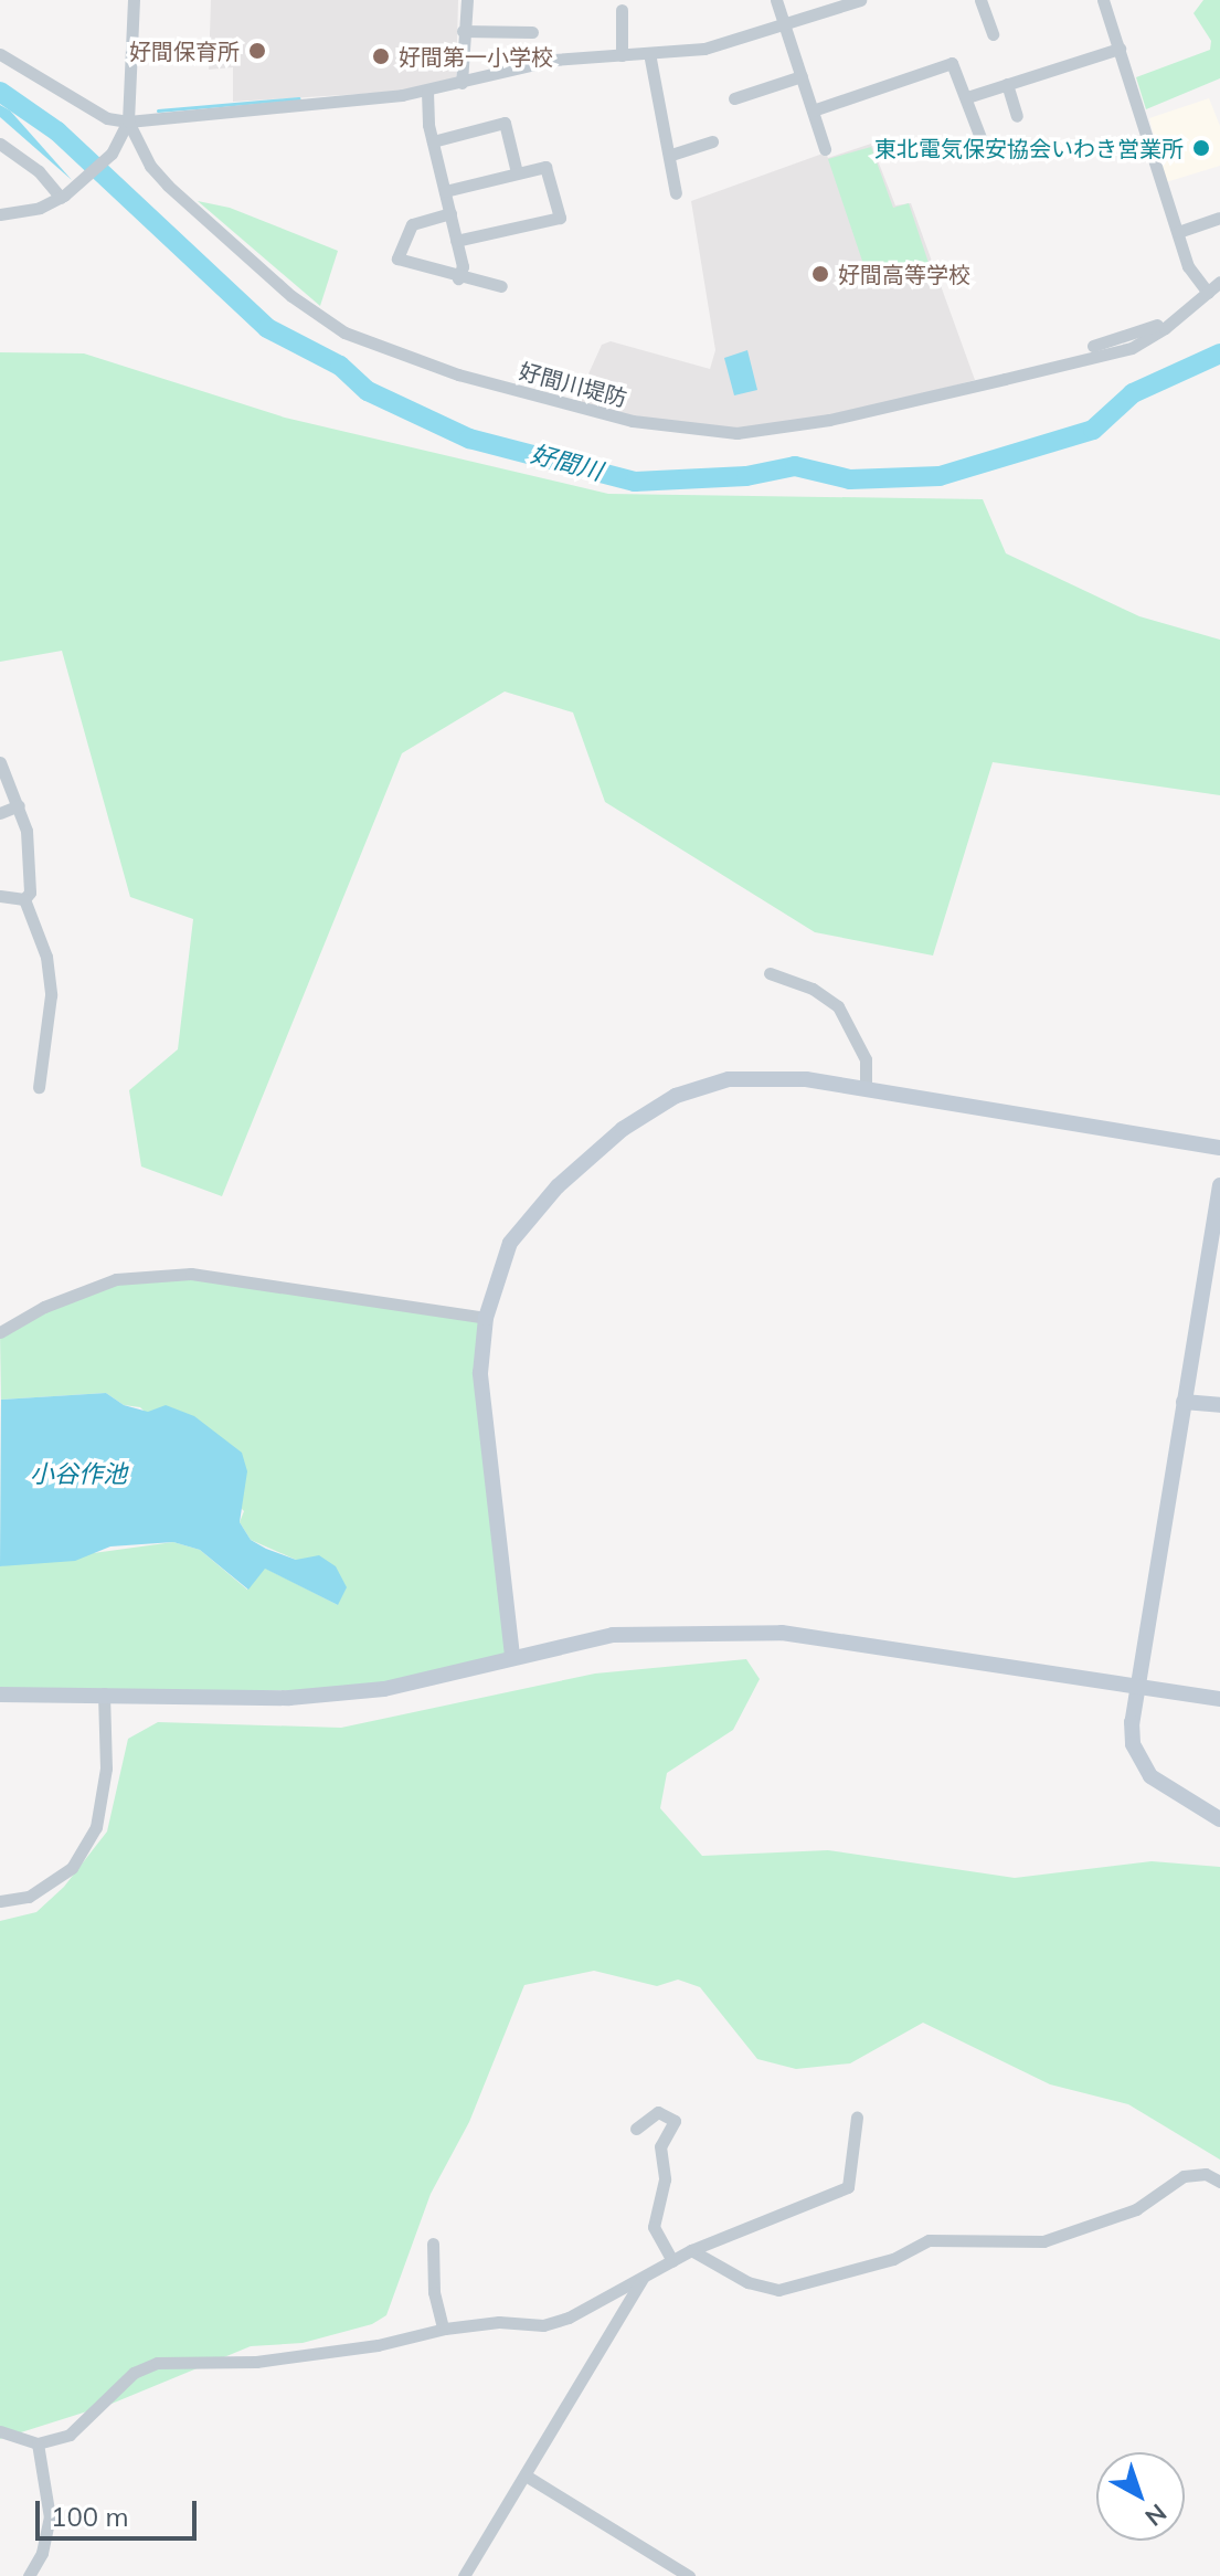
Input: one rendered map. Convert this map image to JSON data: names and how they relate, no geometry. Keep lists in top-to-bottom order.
{
  "streets": {
    "street": ["好間川堤防"]
  },
  "water": ["好間川", "小谷作池"],
  "places": [
    "好間保育所",
    "好間第一小学校",
    "東北電気保安協会いわき営業所",
    "好間高等学校"
  ],
  "scale_bar": "100 m",
  "north": "bottom right"
}
